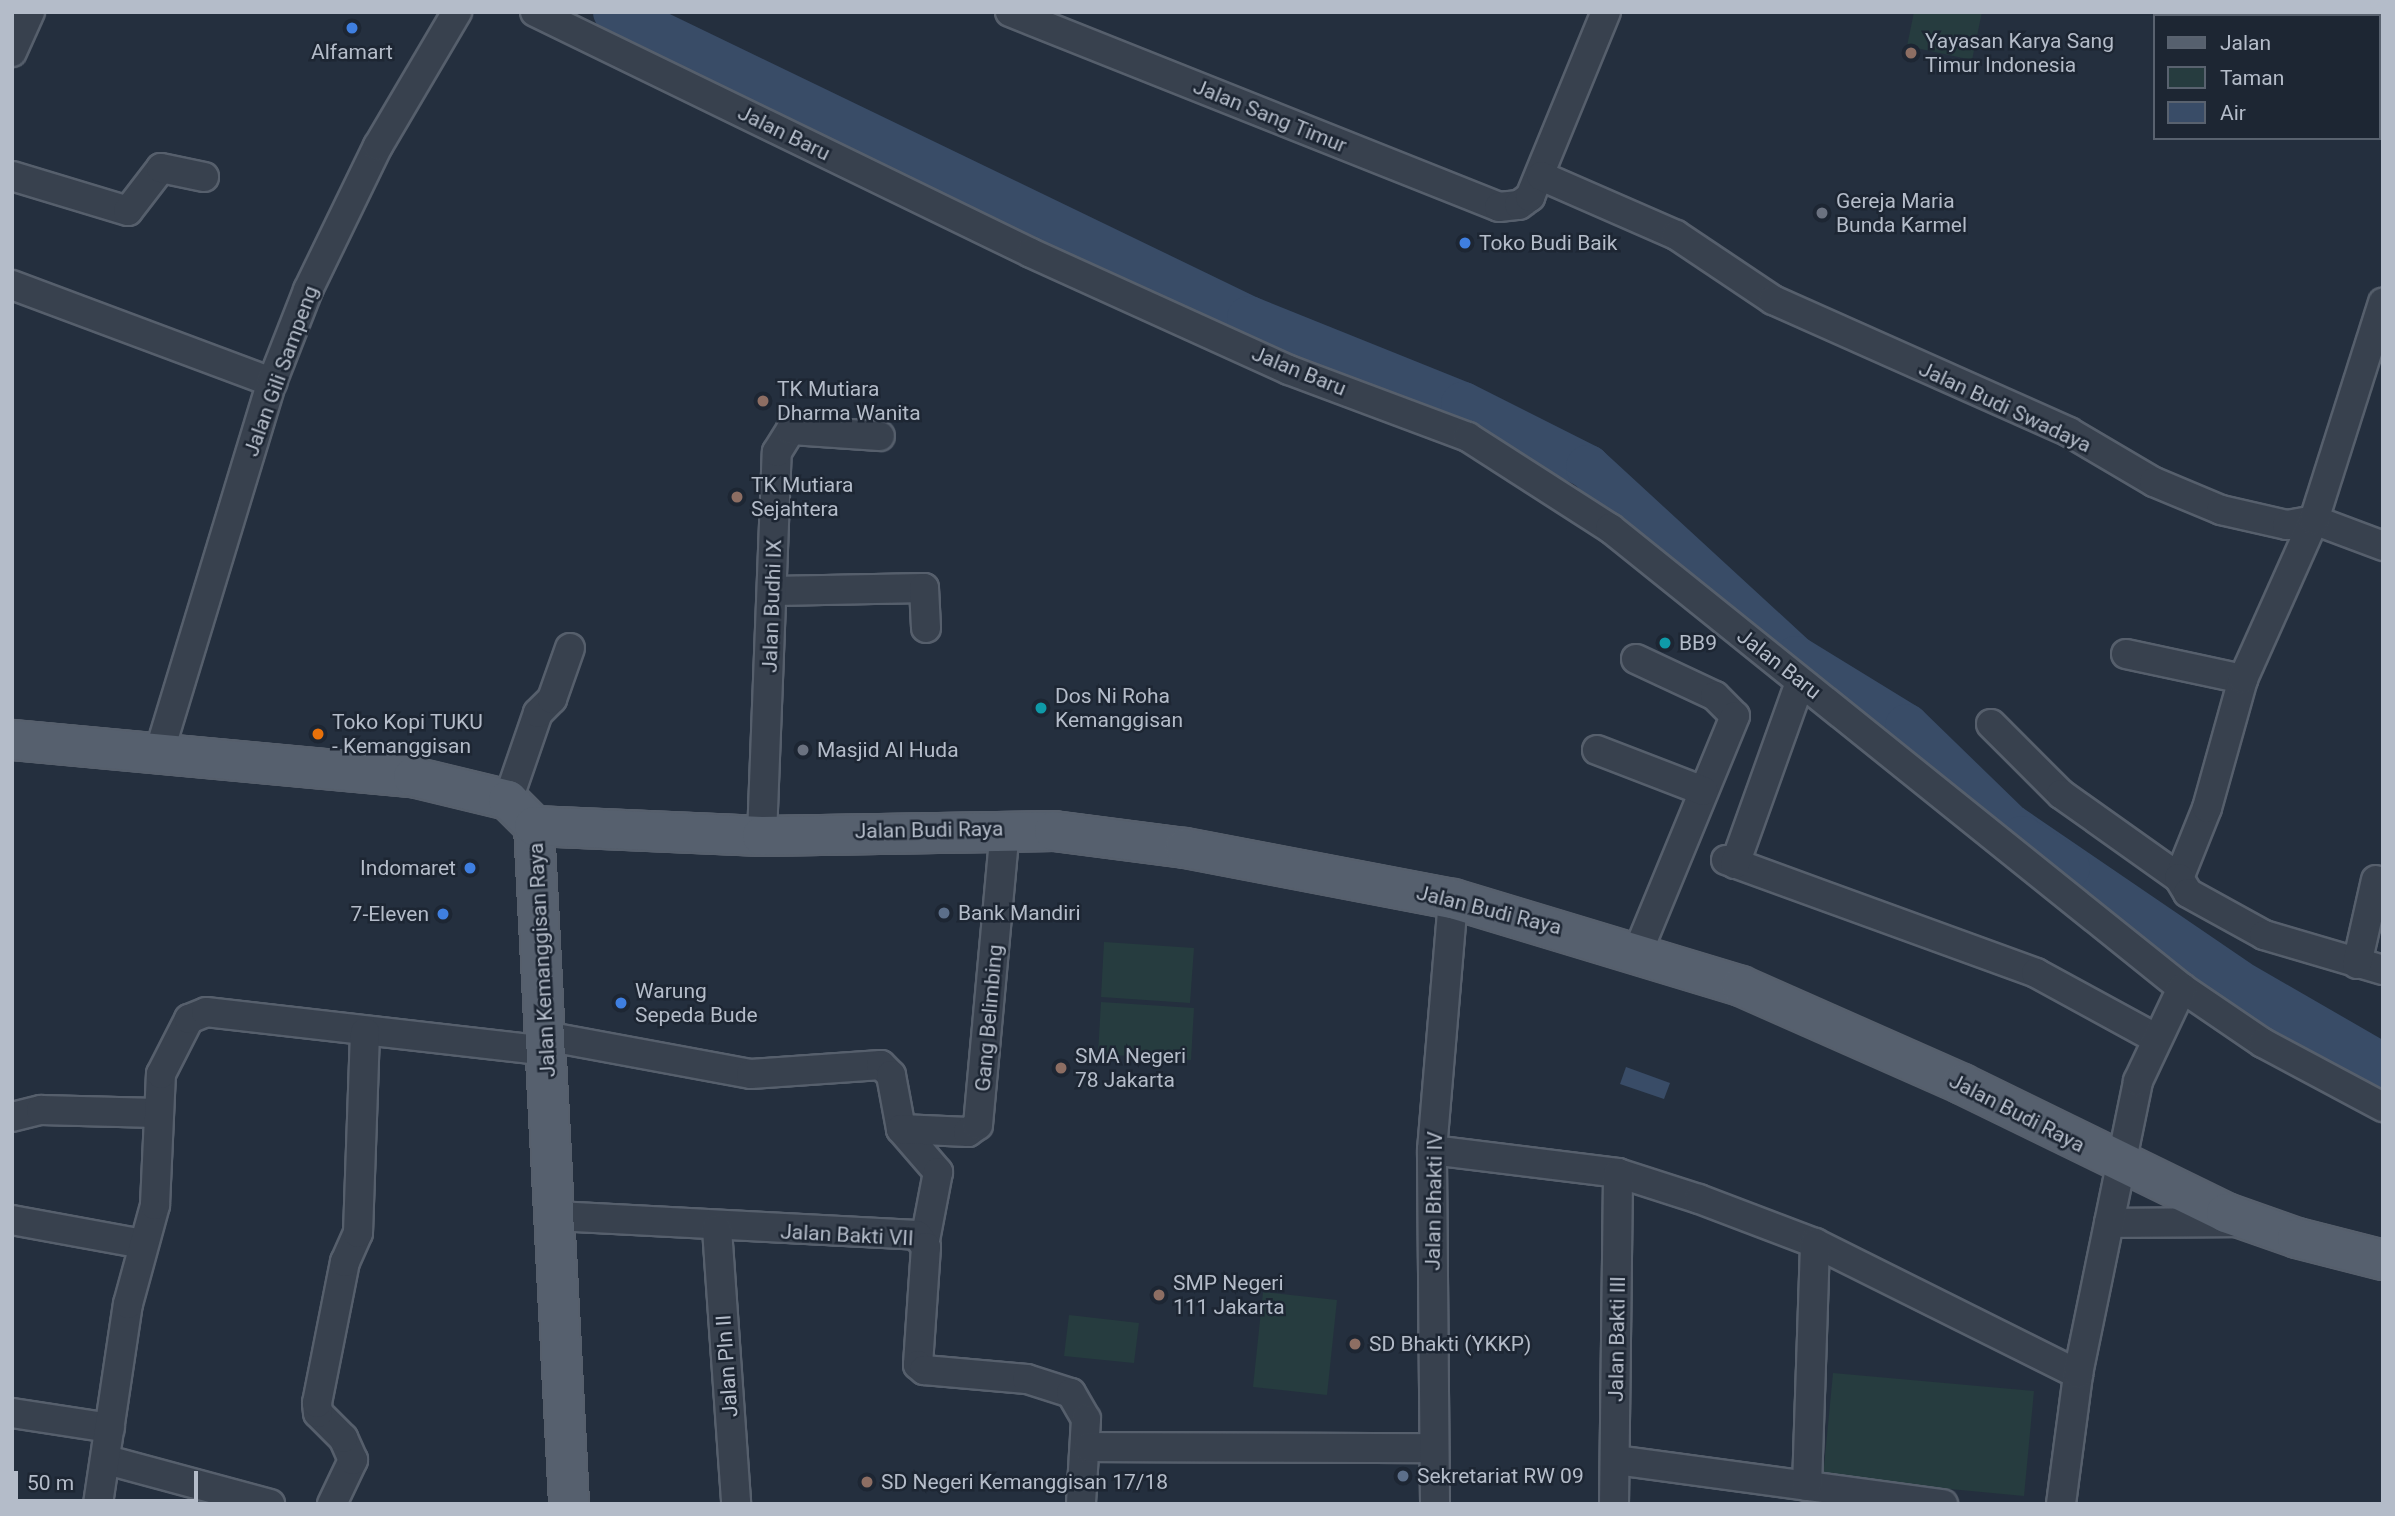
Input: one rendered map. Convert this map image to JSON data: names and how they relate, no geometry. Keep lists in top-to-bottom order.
{
  "streets": {
    "main road": ["Jalan Budi Raya", "Jalan Kemanggisan Raya"],
    "street": [
      "Jalan Sang Timur",
      "Jalan Baru",
      "Jalan Gili Sampeng",
      "Jalan Budi Swadaya",
      "Jalan Budhi IX",
      "Gang Belimbing",
      "Jalan Bhakti IV",
      "Jalan Bakti VII",
      "Jalan Bakti III",
      "Jalan Pln II"
    ]
  },
  "crossings": [
    ["Jalan Sang Timur", "Jalan Budi Swadaya"],
    ["Jalan Budhi IX", "Jalan Budi Raya"],
    ["Jalan Budi Raya", "Jalan Kemanggisan Raya"],
    ["Jalan Budi Raya", "Gang Belimbing"],
    ["Jalan Budi Raya", "Jalan Bhakti IV"],
    ["Jalan Kemanggisan Raya", "Jalan Bakti VII"],
    ["Jalan Bakti VII", "Jalan Pln II"]
  ],
  "places": [
    "Alfamart",
    "Yayasan Karya Sang Timur Indonesia",
    "Gereja Maria Bunda Karmel",
    "Toko Budi Baik",
    "TK Mutiara Dharma Wanita",
    "TK Mutiara Sejahtera",
    "BB9",
    "Dos Ni Roha Kemanggisan",
    "Toko Kopi TUKU - Kemanggisan",
    "Masjid Al Huda",
    "Indomaret",
    "Bank Mandiri",
    "7-Eleven",
    "Warung Sepeda Bude",
    "SMA Negeri 78 Jakarta",
    "SMP Negeri 111 Jakarta",
    "SD Bhakti (YKKP)",
    "Sekretariat RW 09",
    "SD Negeri Kemanggisan 17/18"
  ],
  "legend": ["Jalan", "Taman", "Air"],
  "scale_bar": "50 m"
}
